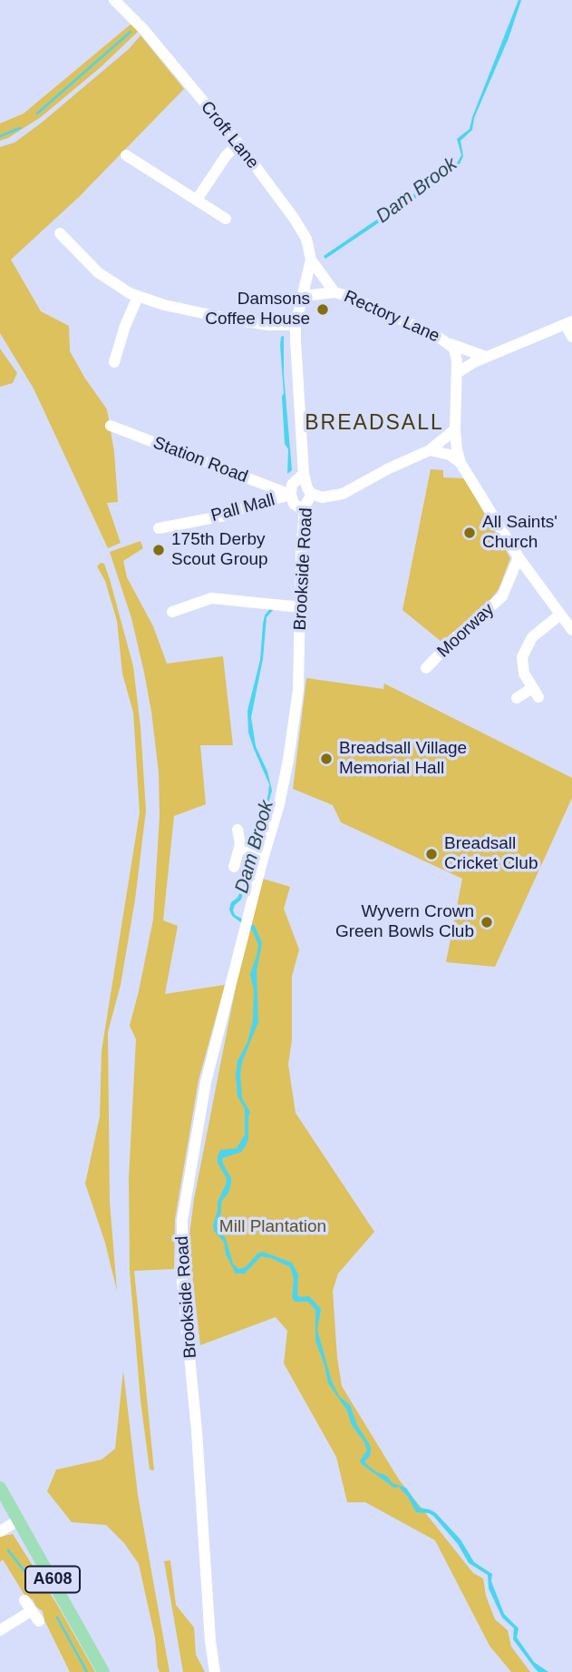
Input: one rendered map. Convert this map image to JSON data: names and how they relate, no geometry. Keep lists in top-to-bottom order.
{
  "streets": {
    "main road": ["A608"],
    "street": [
      "Croft Lane",
      "Rectory Lane",
      "Station Road",
      "Pall Mall",
      "Brookside Road",
      "Moorway"
    ]
  },
  "crossings": [
    ["Croft Lane", "Rectory Lane"],
    ["Croft Lane", "Brookside Road"],
    ["Rectory Lane", "Brookside Road"],
    ["Station Road", "Pall Mall"],
    ["Station Road", "Brookside Road"]
  ],
  "districts": ["BREADSALL"],
  "water": ["Dam Brook"],
  "parks": ["Mill Plantation"],
  "places": [
    "Damsons Coffee House",
    "All Saints' Church",
    "175th Derby Scout Group",
    "Breadsall Village Memorial Hall",
    "Breadsall Cricket Club",
    "Wyvern Crown Green Bowls Club"
  ]
}
